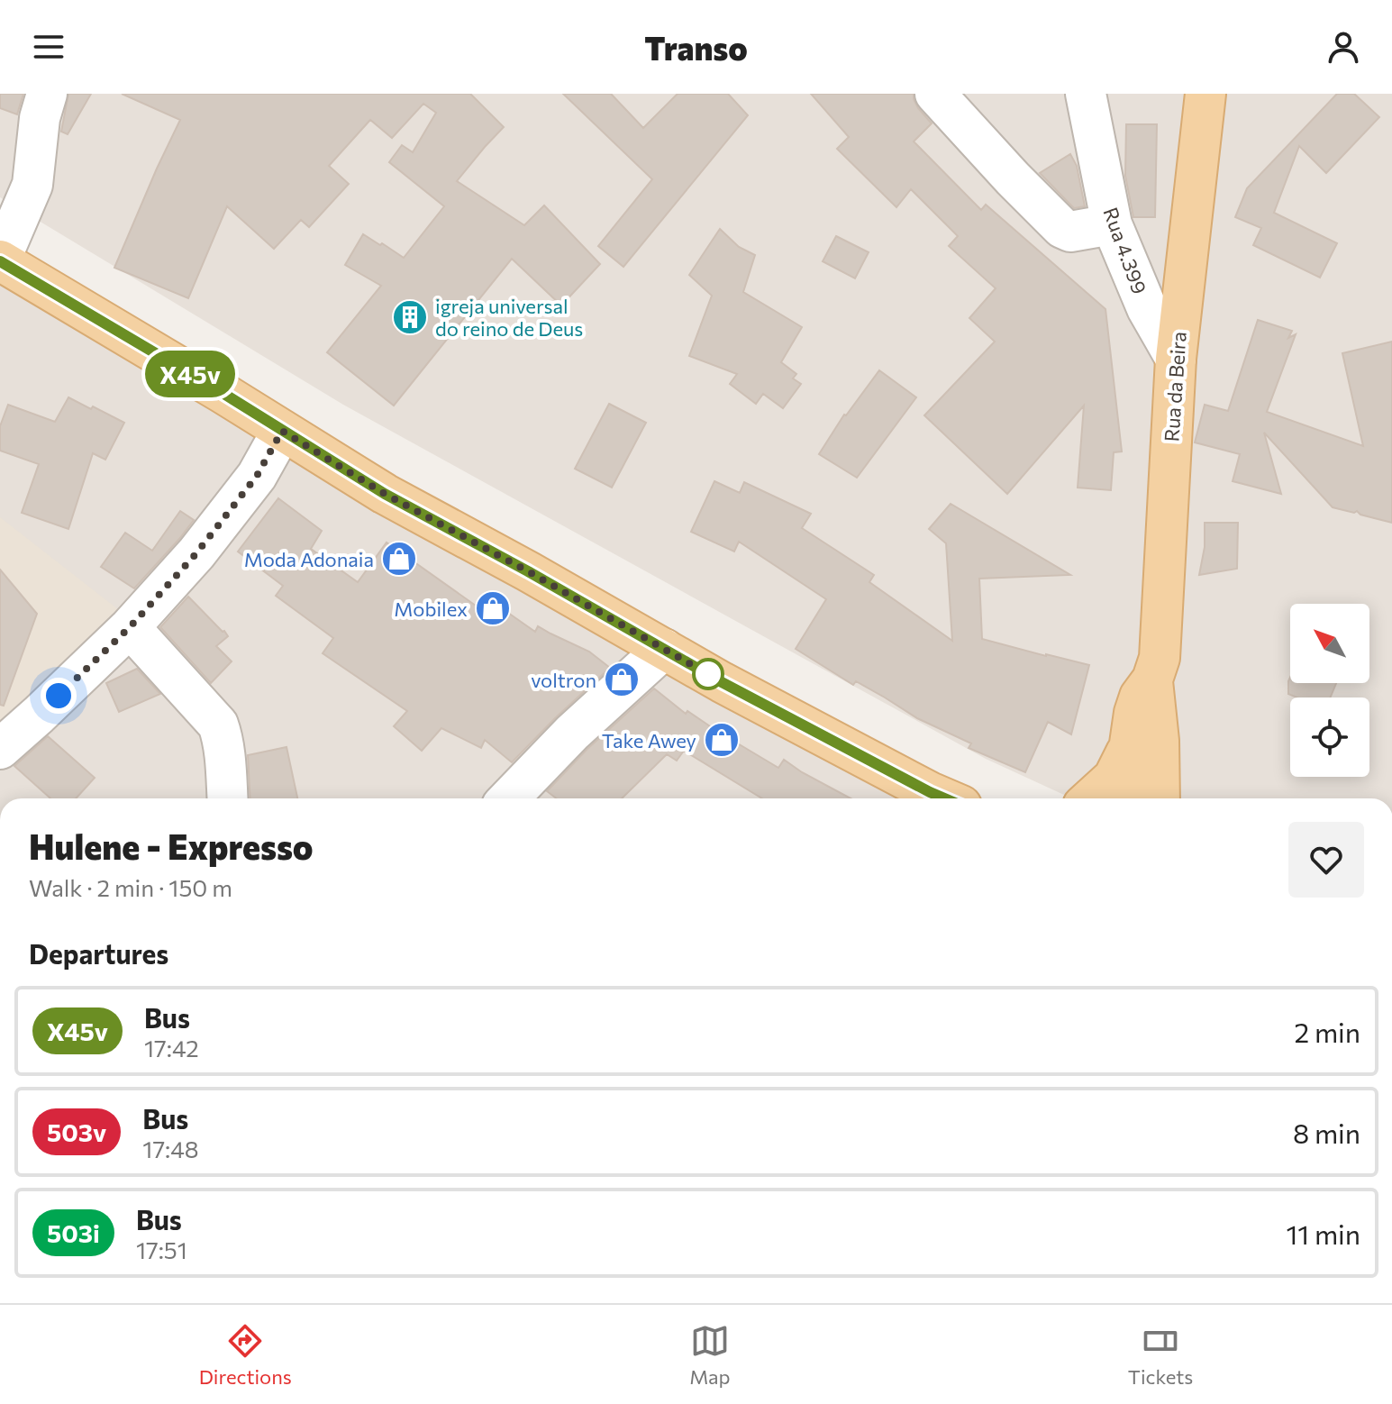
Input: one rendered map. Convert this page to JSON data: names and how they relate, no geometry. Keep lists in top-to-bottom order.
{
  "streets": {
    "main road": ["Rua da Beira"],
    "street": ["Rua 4.399"]
  },
  "crossings": [
    ["Rua 4.399", "Rua da Beira"]
  ],
  "places": {
    "building": ["igreja universal do reino de Deus"],
    "shop": [
      "Moda Adonaia",
      "Mobilex",
      "voltron",
      "Take Awey"
    ]
  },
  "lines": ["bus line X45v"],
  "north": "top left",
  "page": {
    "header": "Transo",
    "on_map": "X45v",
    "heading": [
      ["Hulene - Expresso", "Walk · 2 min · 150 m"],
      "Departures"
    ],
    "list": [
      {
        "mark": "X45v",
        "name": "Bus",
        "note": "17:42",
        "value": "2 min"
      },
      {
        "mark": "503v",
        "name": "Bus",
        "note": "17:48",
        "value": "8 min"
      },
      {
        "mark": "503i",
        "name": "Bus",
        "note": "17:51",
        "value": "11 min"
      }
    ],
    "tabs": ["Directions", "Map", "Tickets"]
  }
}
